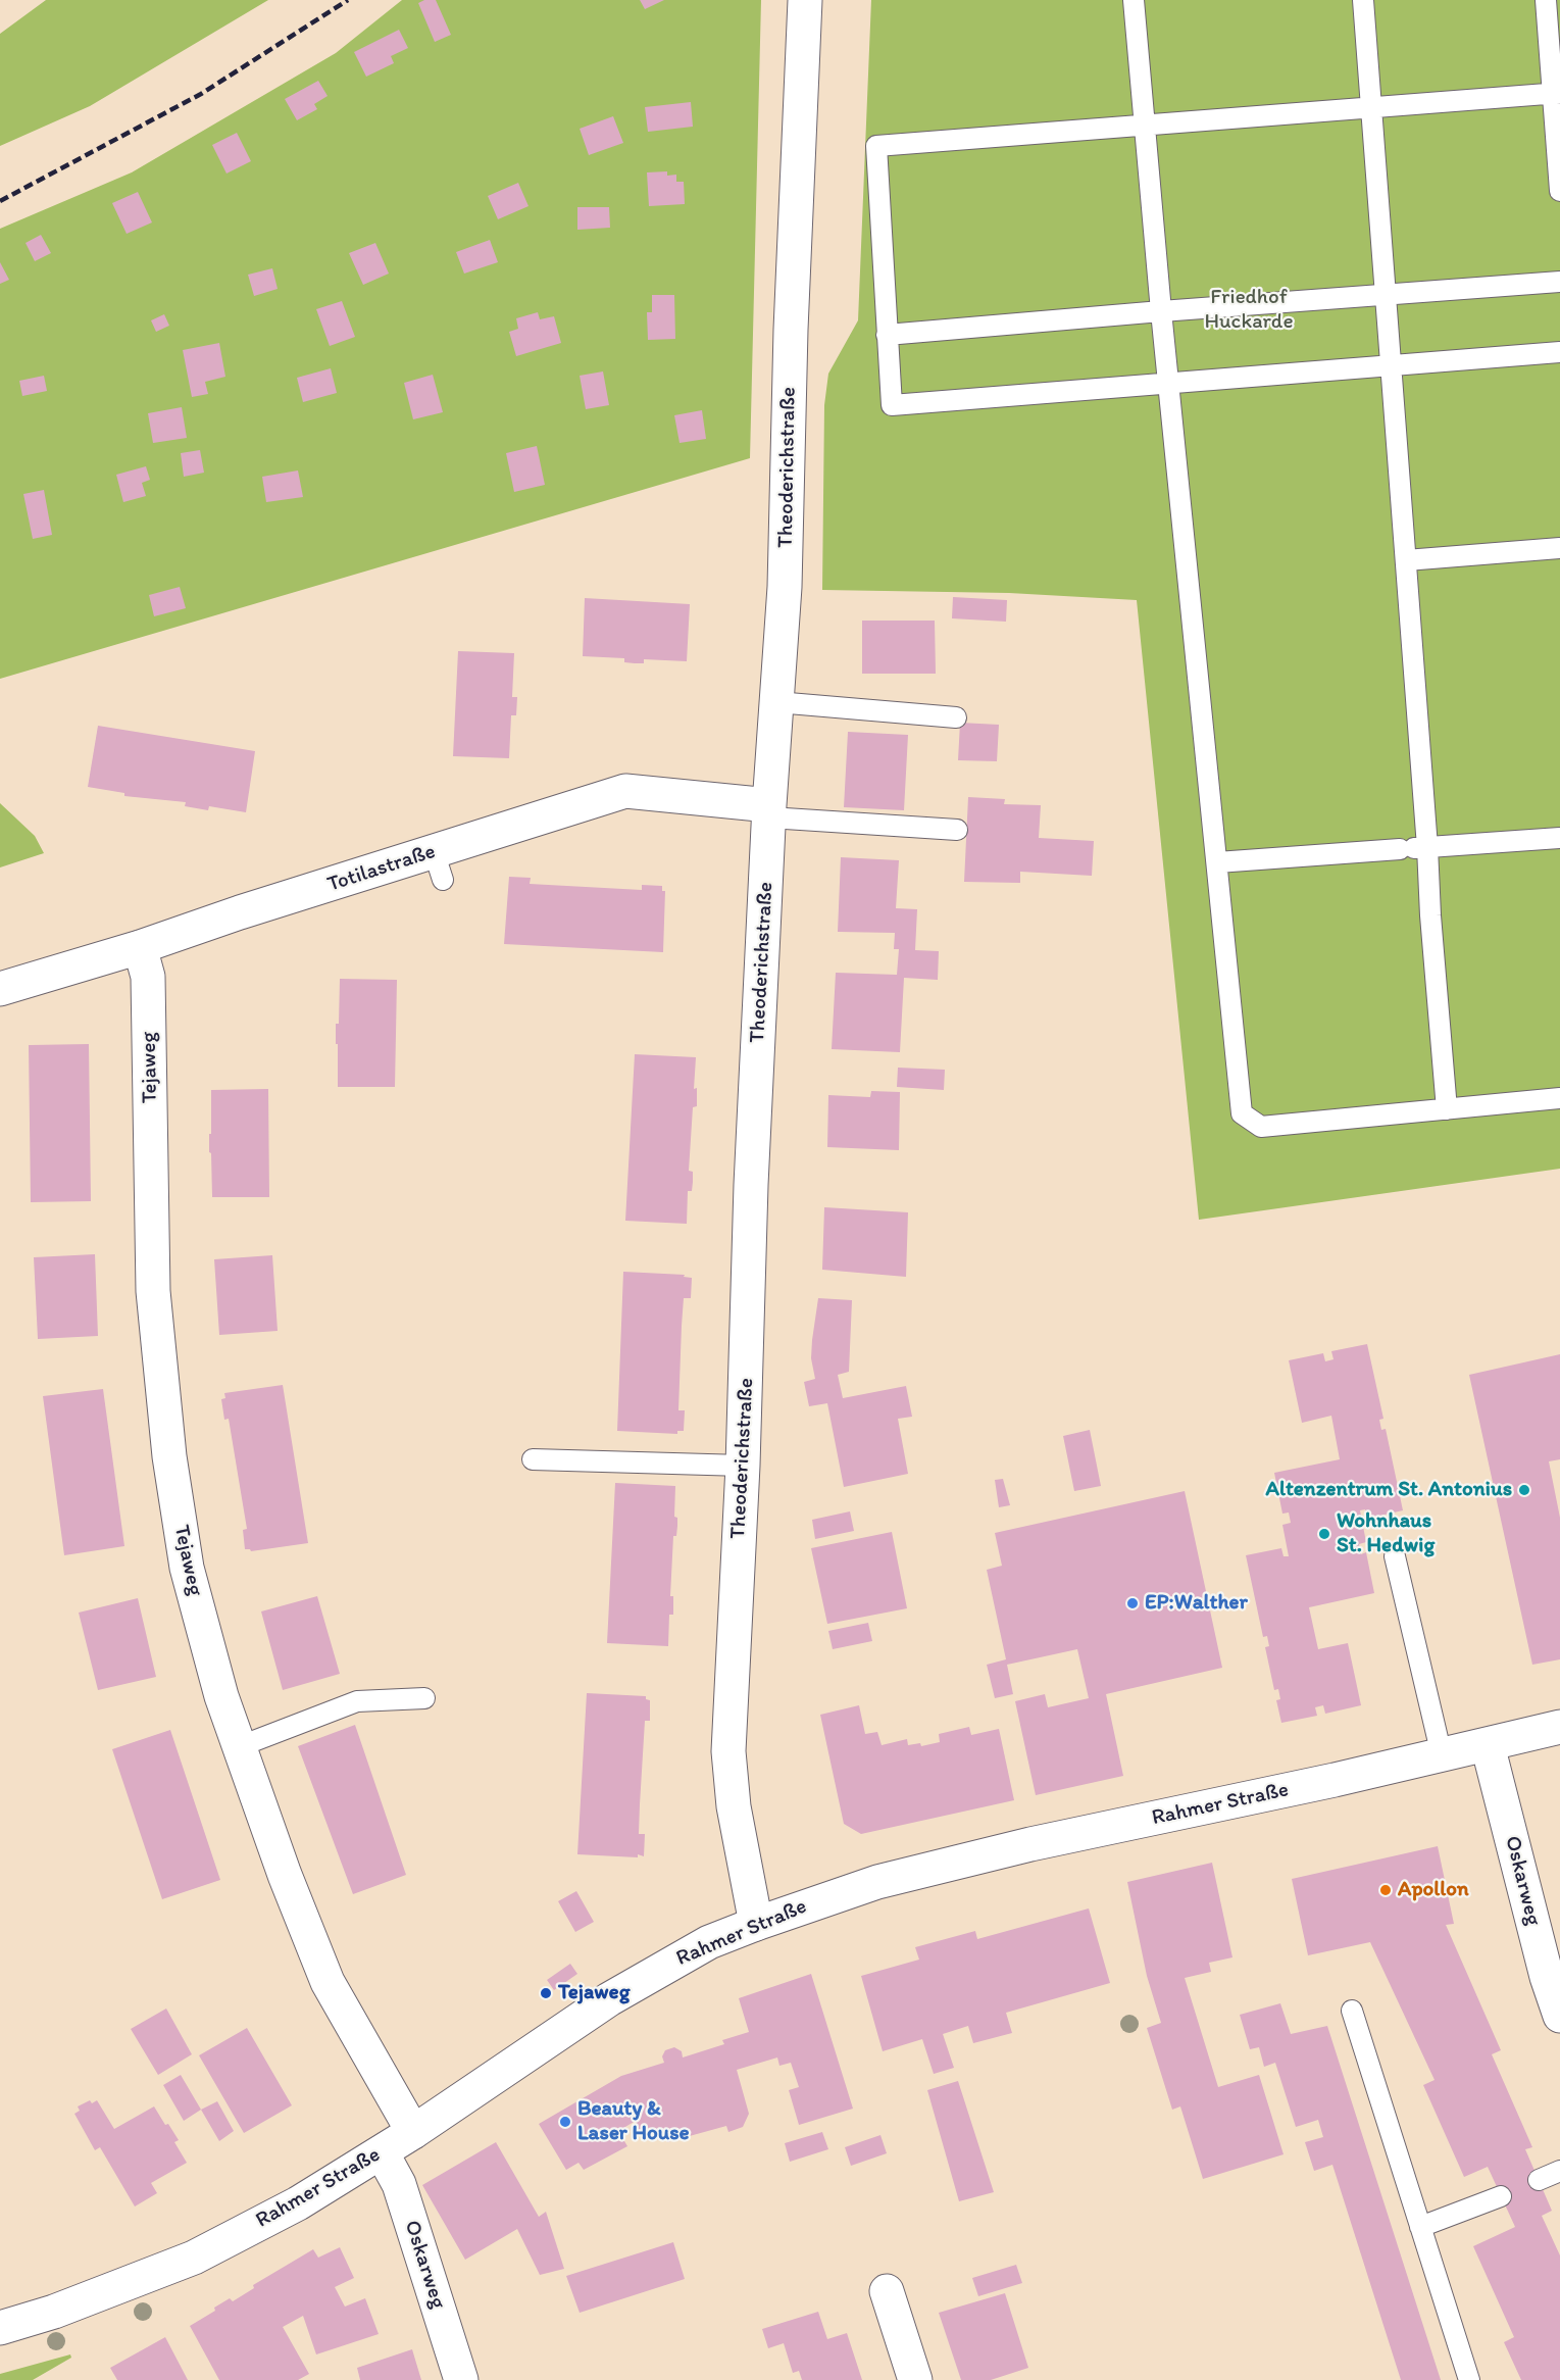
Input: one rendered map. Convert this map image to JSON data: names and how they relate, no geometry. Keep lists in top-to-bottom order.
{
  "streets": {
    "street": [
      "Theoderichstraße",
      "Totilastraße",
      "Tejaweg",
      "Rahmer Straße",
      "Oskarweg"
    ]
  },
  "crossings": [
    ["Theoderichstraße", "Totilastraße"],
    ["Theoderichstraße", "Rahmer Straße"],
    ["Totilastraße", "Tejaweg"],
    ["Tejaweg", "Rahmer Straße"],
    ["Rahmer Straße", "Oskarweg"]
  ],
  "parks": ["Friedhof Huckarde"],
  "places": [
    "Altenzentrum St. Antonius",
    "Wohnhaus St. Hedwig",
    "EP:Walther",
    "Apollon",
    "Tejaweg",
    "Beauty & Laser House"
  ]
}
